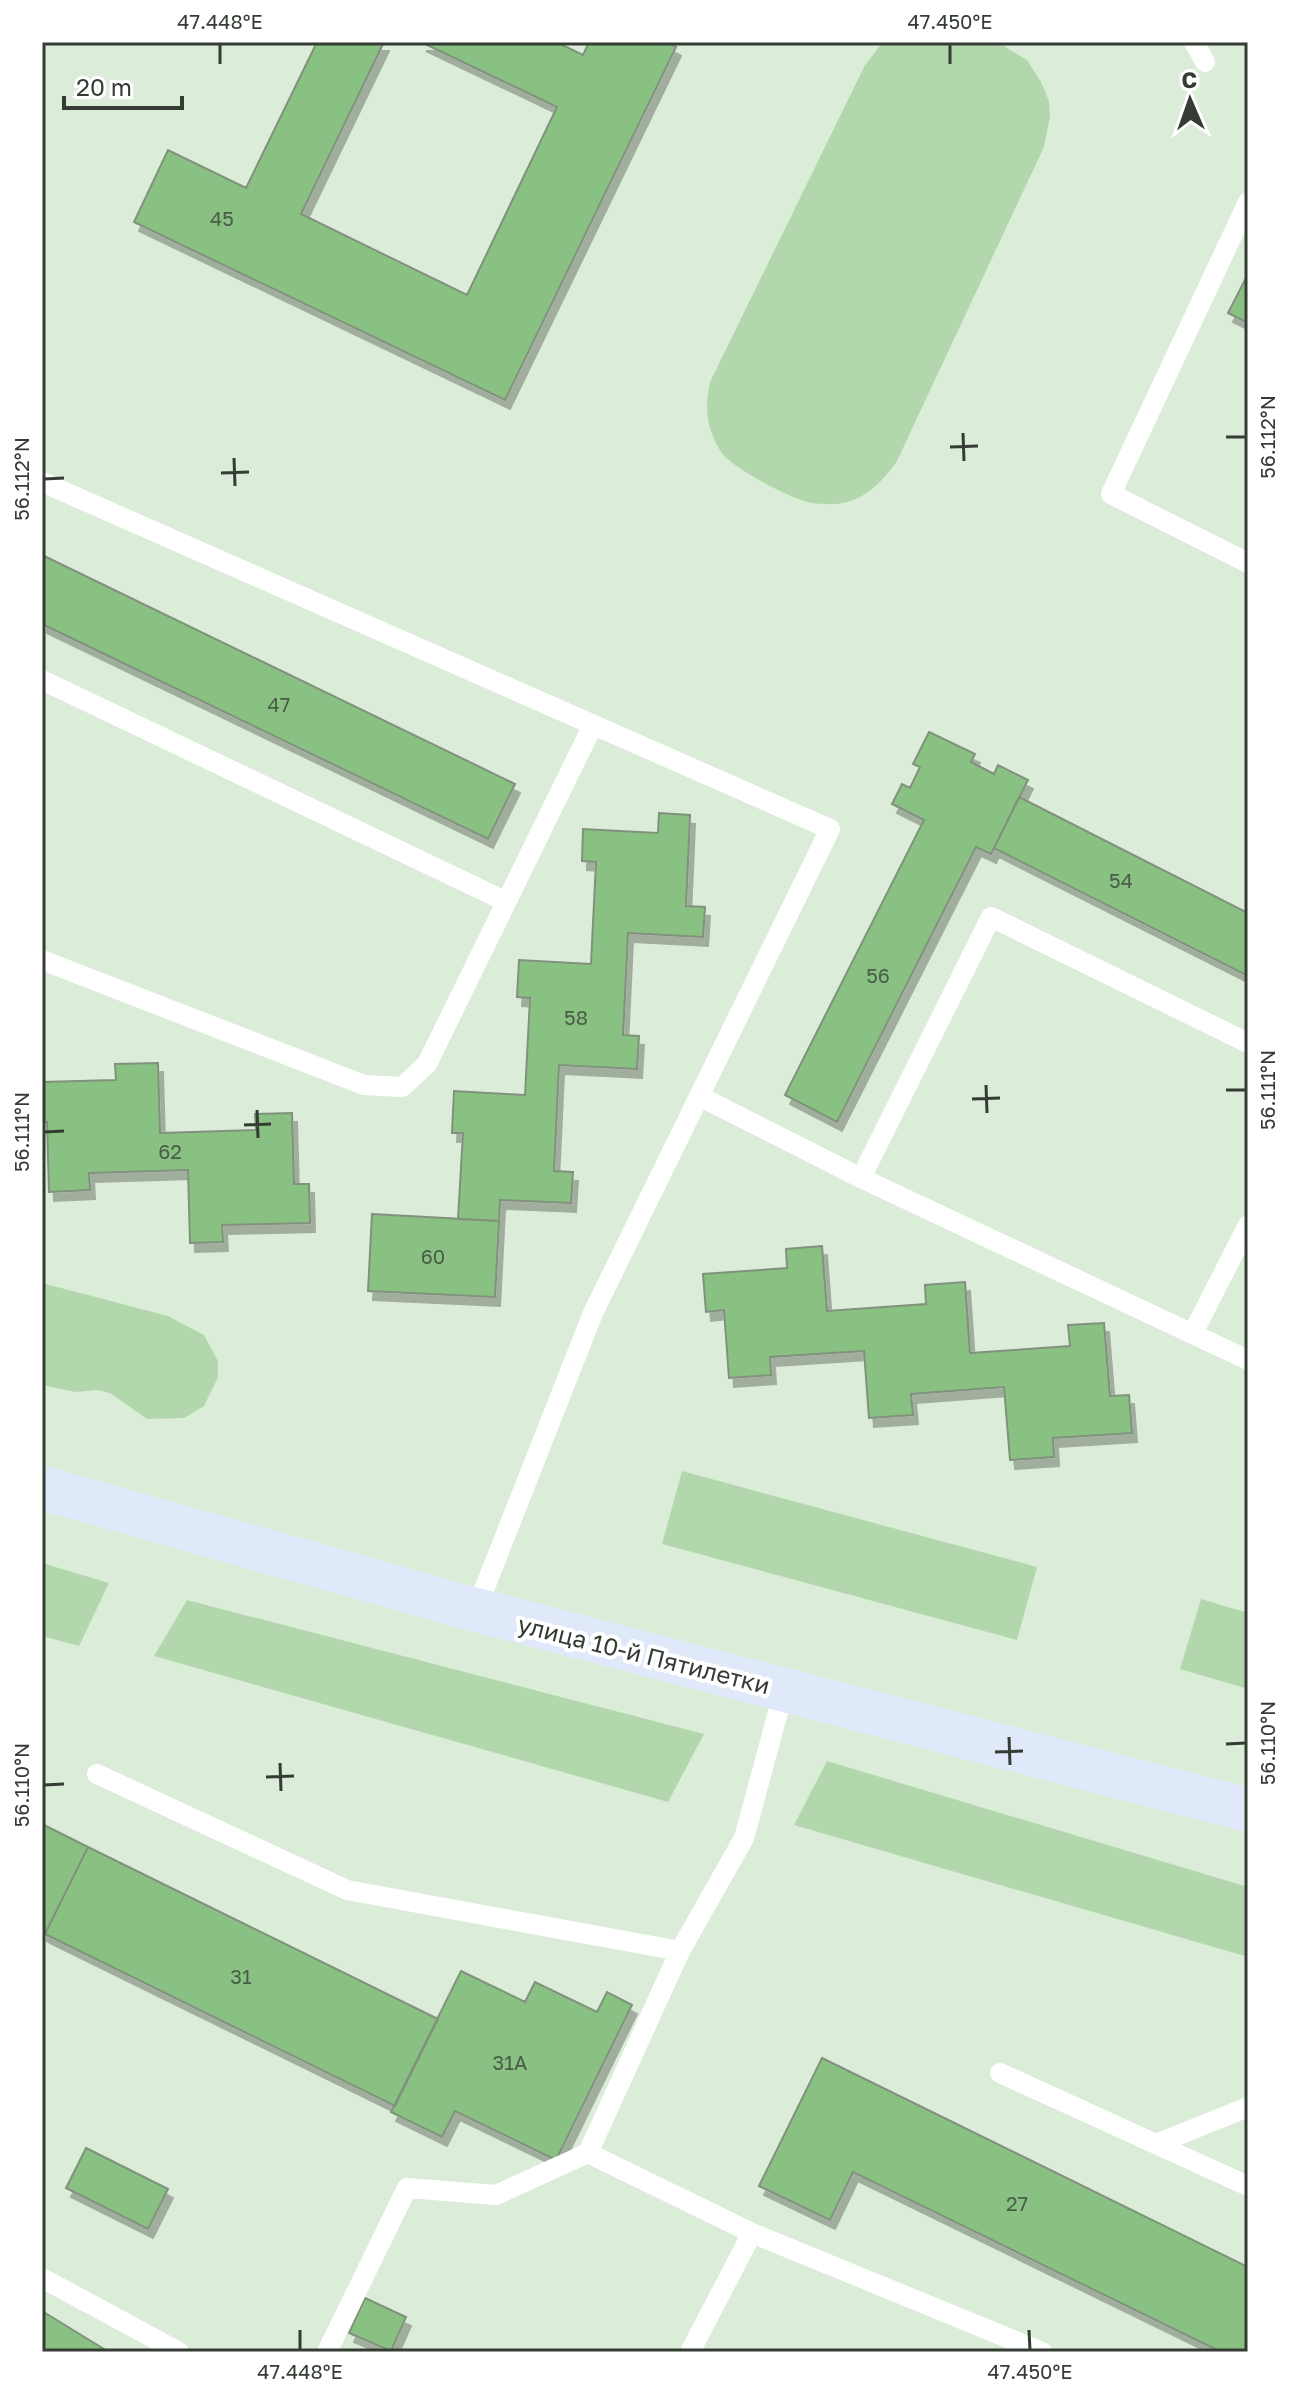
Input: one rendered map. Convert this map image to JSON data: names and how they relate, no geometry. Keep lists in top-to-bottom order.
{
  "streets": {
    "main road": ["улица 10-й Пятилетки"]
  },
  "house_numbers": [
    "45",
    "47",
    "54",
    "56",
    "58",
    "62",
    "60",
    "31",
    "31А",
    "27"
  ],
  "scale_bar": "20 m",
  "north": "top",
  "coordinates": [
    "47.448°E",
    "47.450°E",
    "56.112°N",
    "56.111°N",
    "56.110°N"
  ]
}
